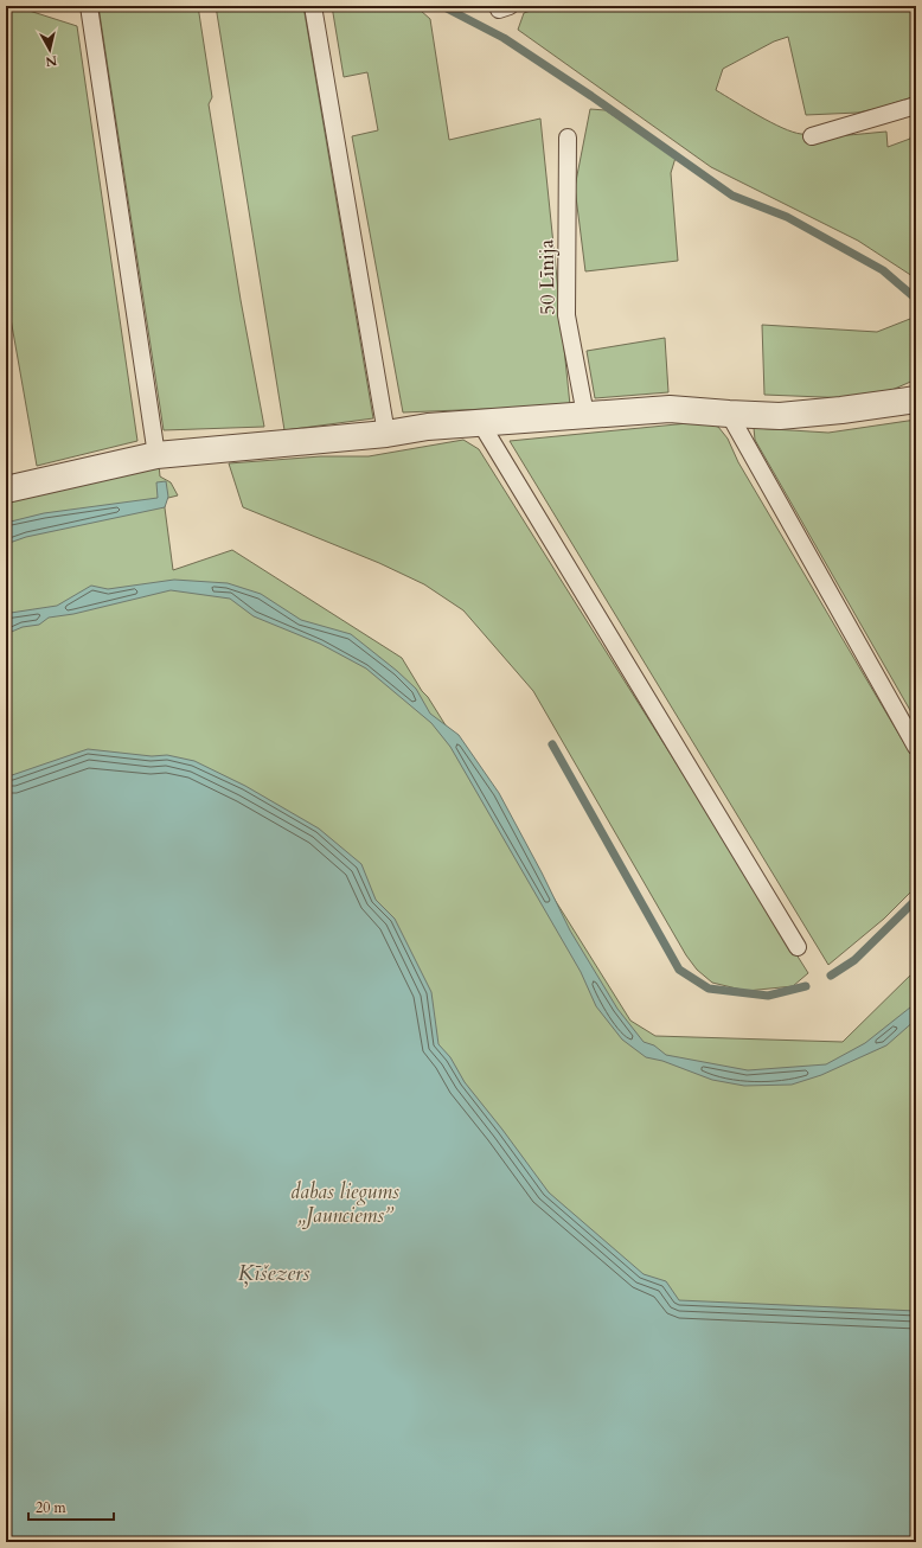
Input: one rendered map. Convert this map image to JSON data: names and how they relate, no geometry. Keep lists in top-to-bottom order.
{
  "streets": {
    "lane": ["50 Līnija"]
  },
  "water": ["Ķīšezers"],
  "parks": ["dabas liegums „Jaunciems”"],
  "scale_bar": "20 m",
  "north": "bottom"
}
